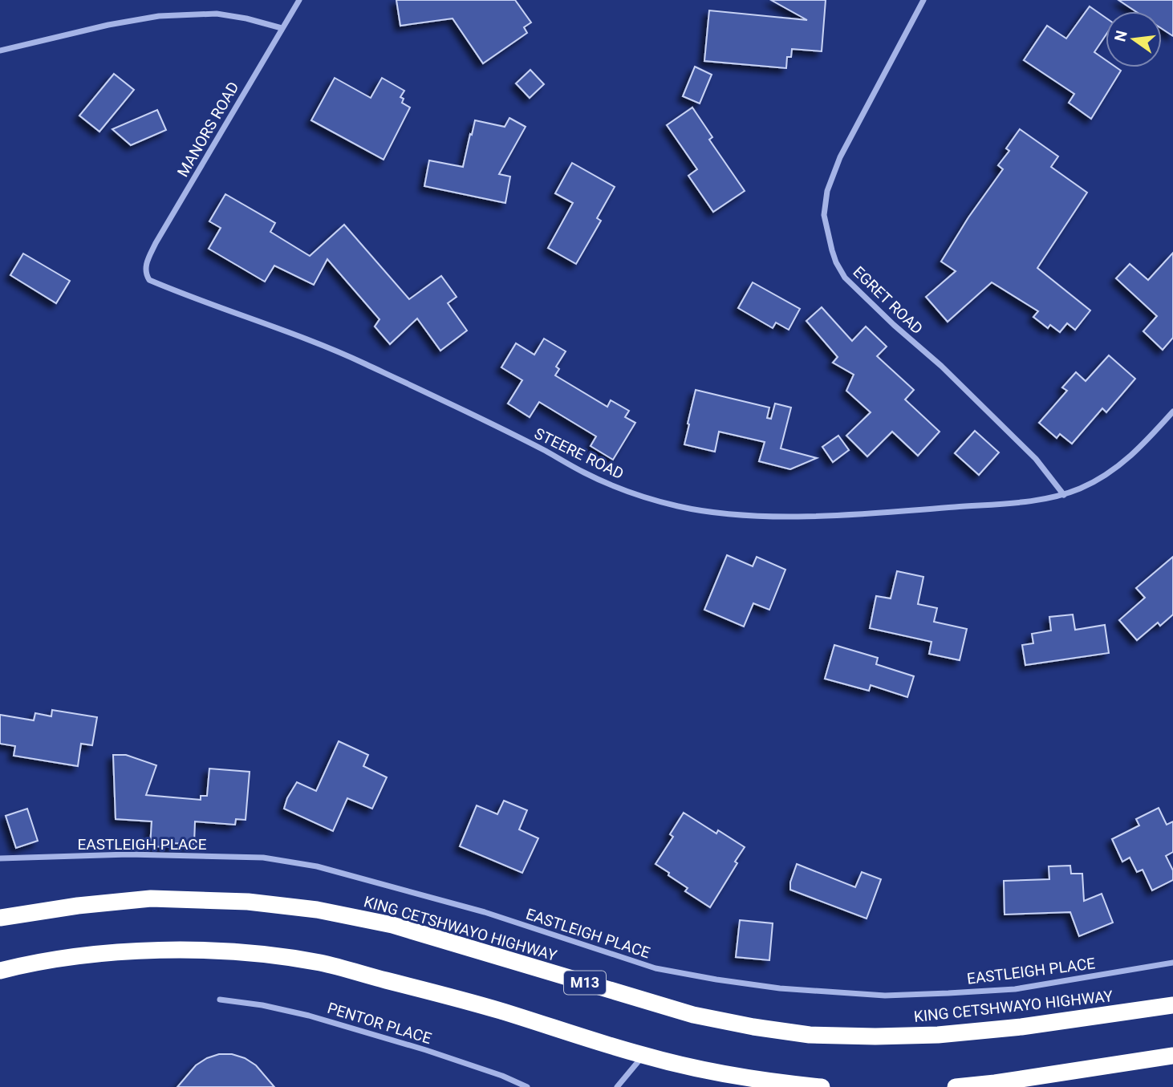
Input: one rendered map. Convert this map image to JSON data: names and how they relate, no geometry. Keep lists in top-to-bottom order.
{
  "streets": {
    "highway": ["KING CETSHWAYO HIGHWAY", "M13"],
    "street": [
      "MANORS ROAD",
      "EGRET ROAD",
      "STEERE ROAD",
      "EASTLEIGH PLACE",
      "PENTOR PLACE"
    ]
  },
  "crossings": [
    ["MANORS ROAD", "STEERE ROAD"],
    ["EGRET ROAD", "STEERE ROAD"]
  ],
  "north": "left"
}
